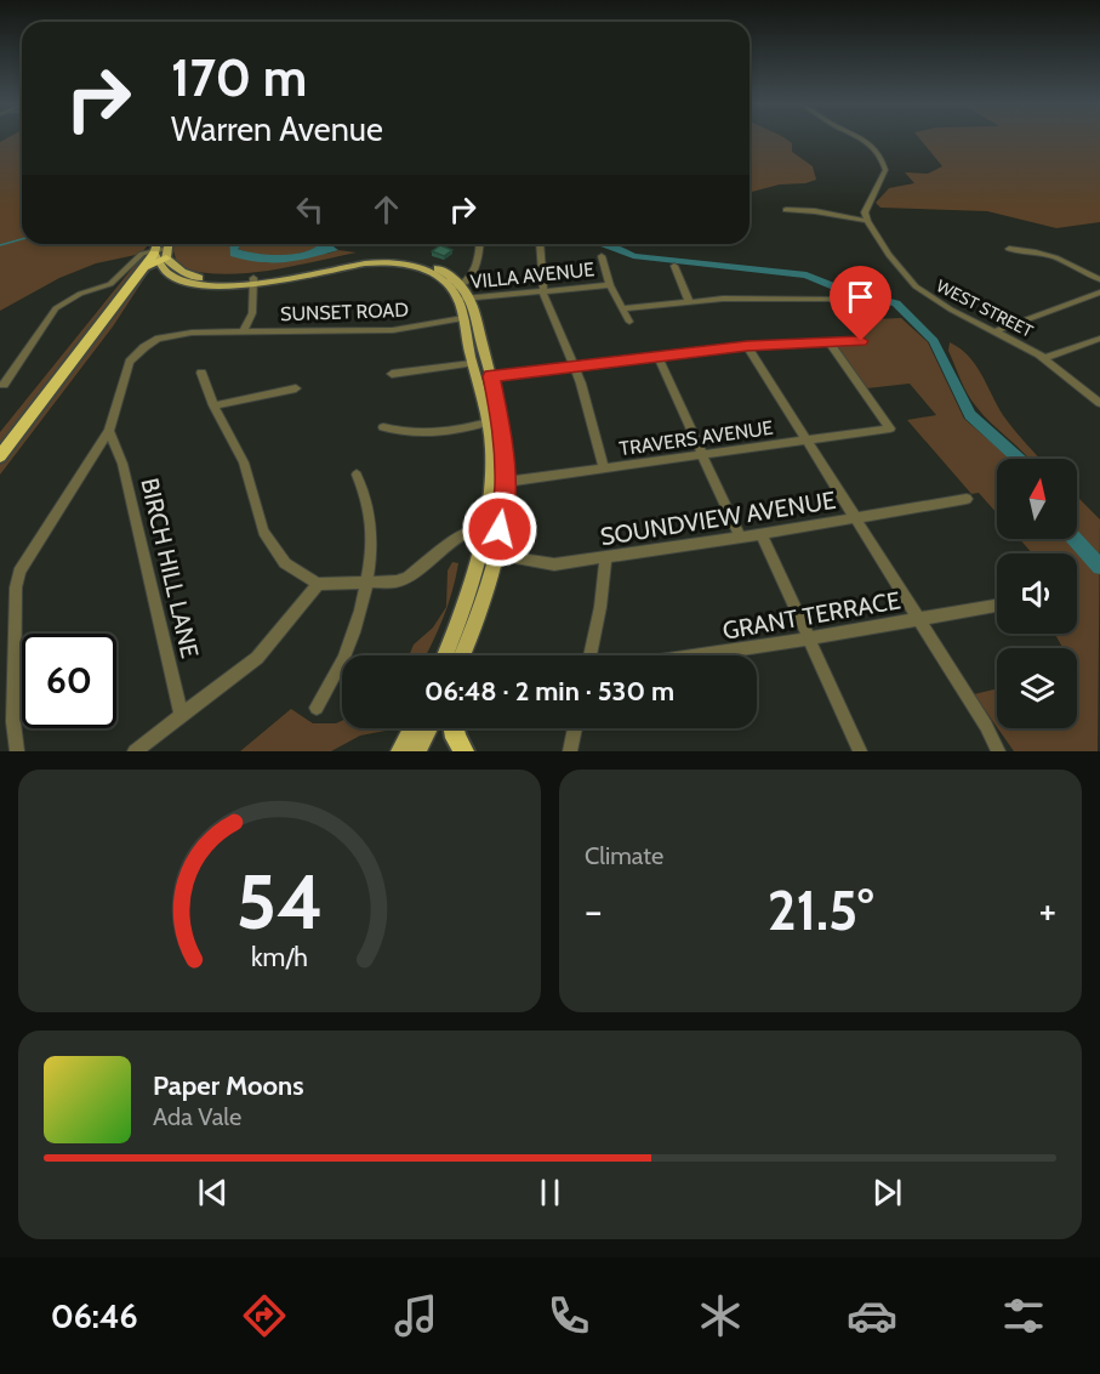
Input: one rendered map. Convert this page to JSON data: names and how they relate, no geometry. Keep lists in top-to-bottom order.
{
  "streets": {
    "street": [
      "VILLA AVENUE",
      "WEST STREET",
      "SUNSET ROAD",
      "TRAVERS AVENUE",
      "SOUNDVIEW AVENUE",
      "BIRCH HILL LANE",
      "GRANT TERRACE"
    ]
  },
  "crossings": [
    ["SUNSET ROAD", "BIRCH HILL LANE"]
  ],
  "north": "top",
  "page": {
    "turn": ["170 m", "Warren Avenue"],
    "limit": "60",
    "trip": "06:48 · 2 min · 530 m",
    "tile": "Climate",
    "heat": ["−", "21.5°", "+"],
    "song": ["Paper Moons", "Ada Vale"],
    "tabs": "06:46",
    "gauge": ["54", "km/h"]
  }
}
